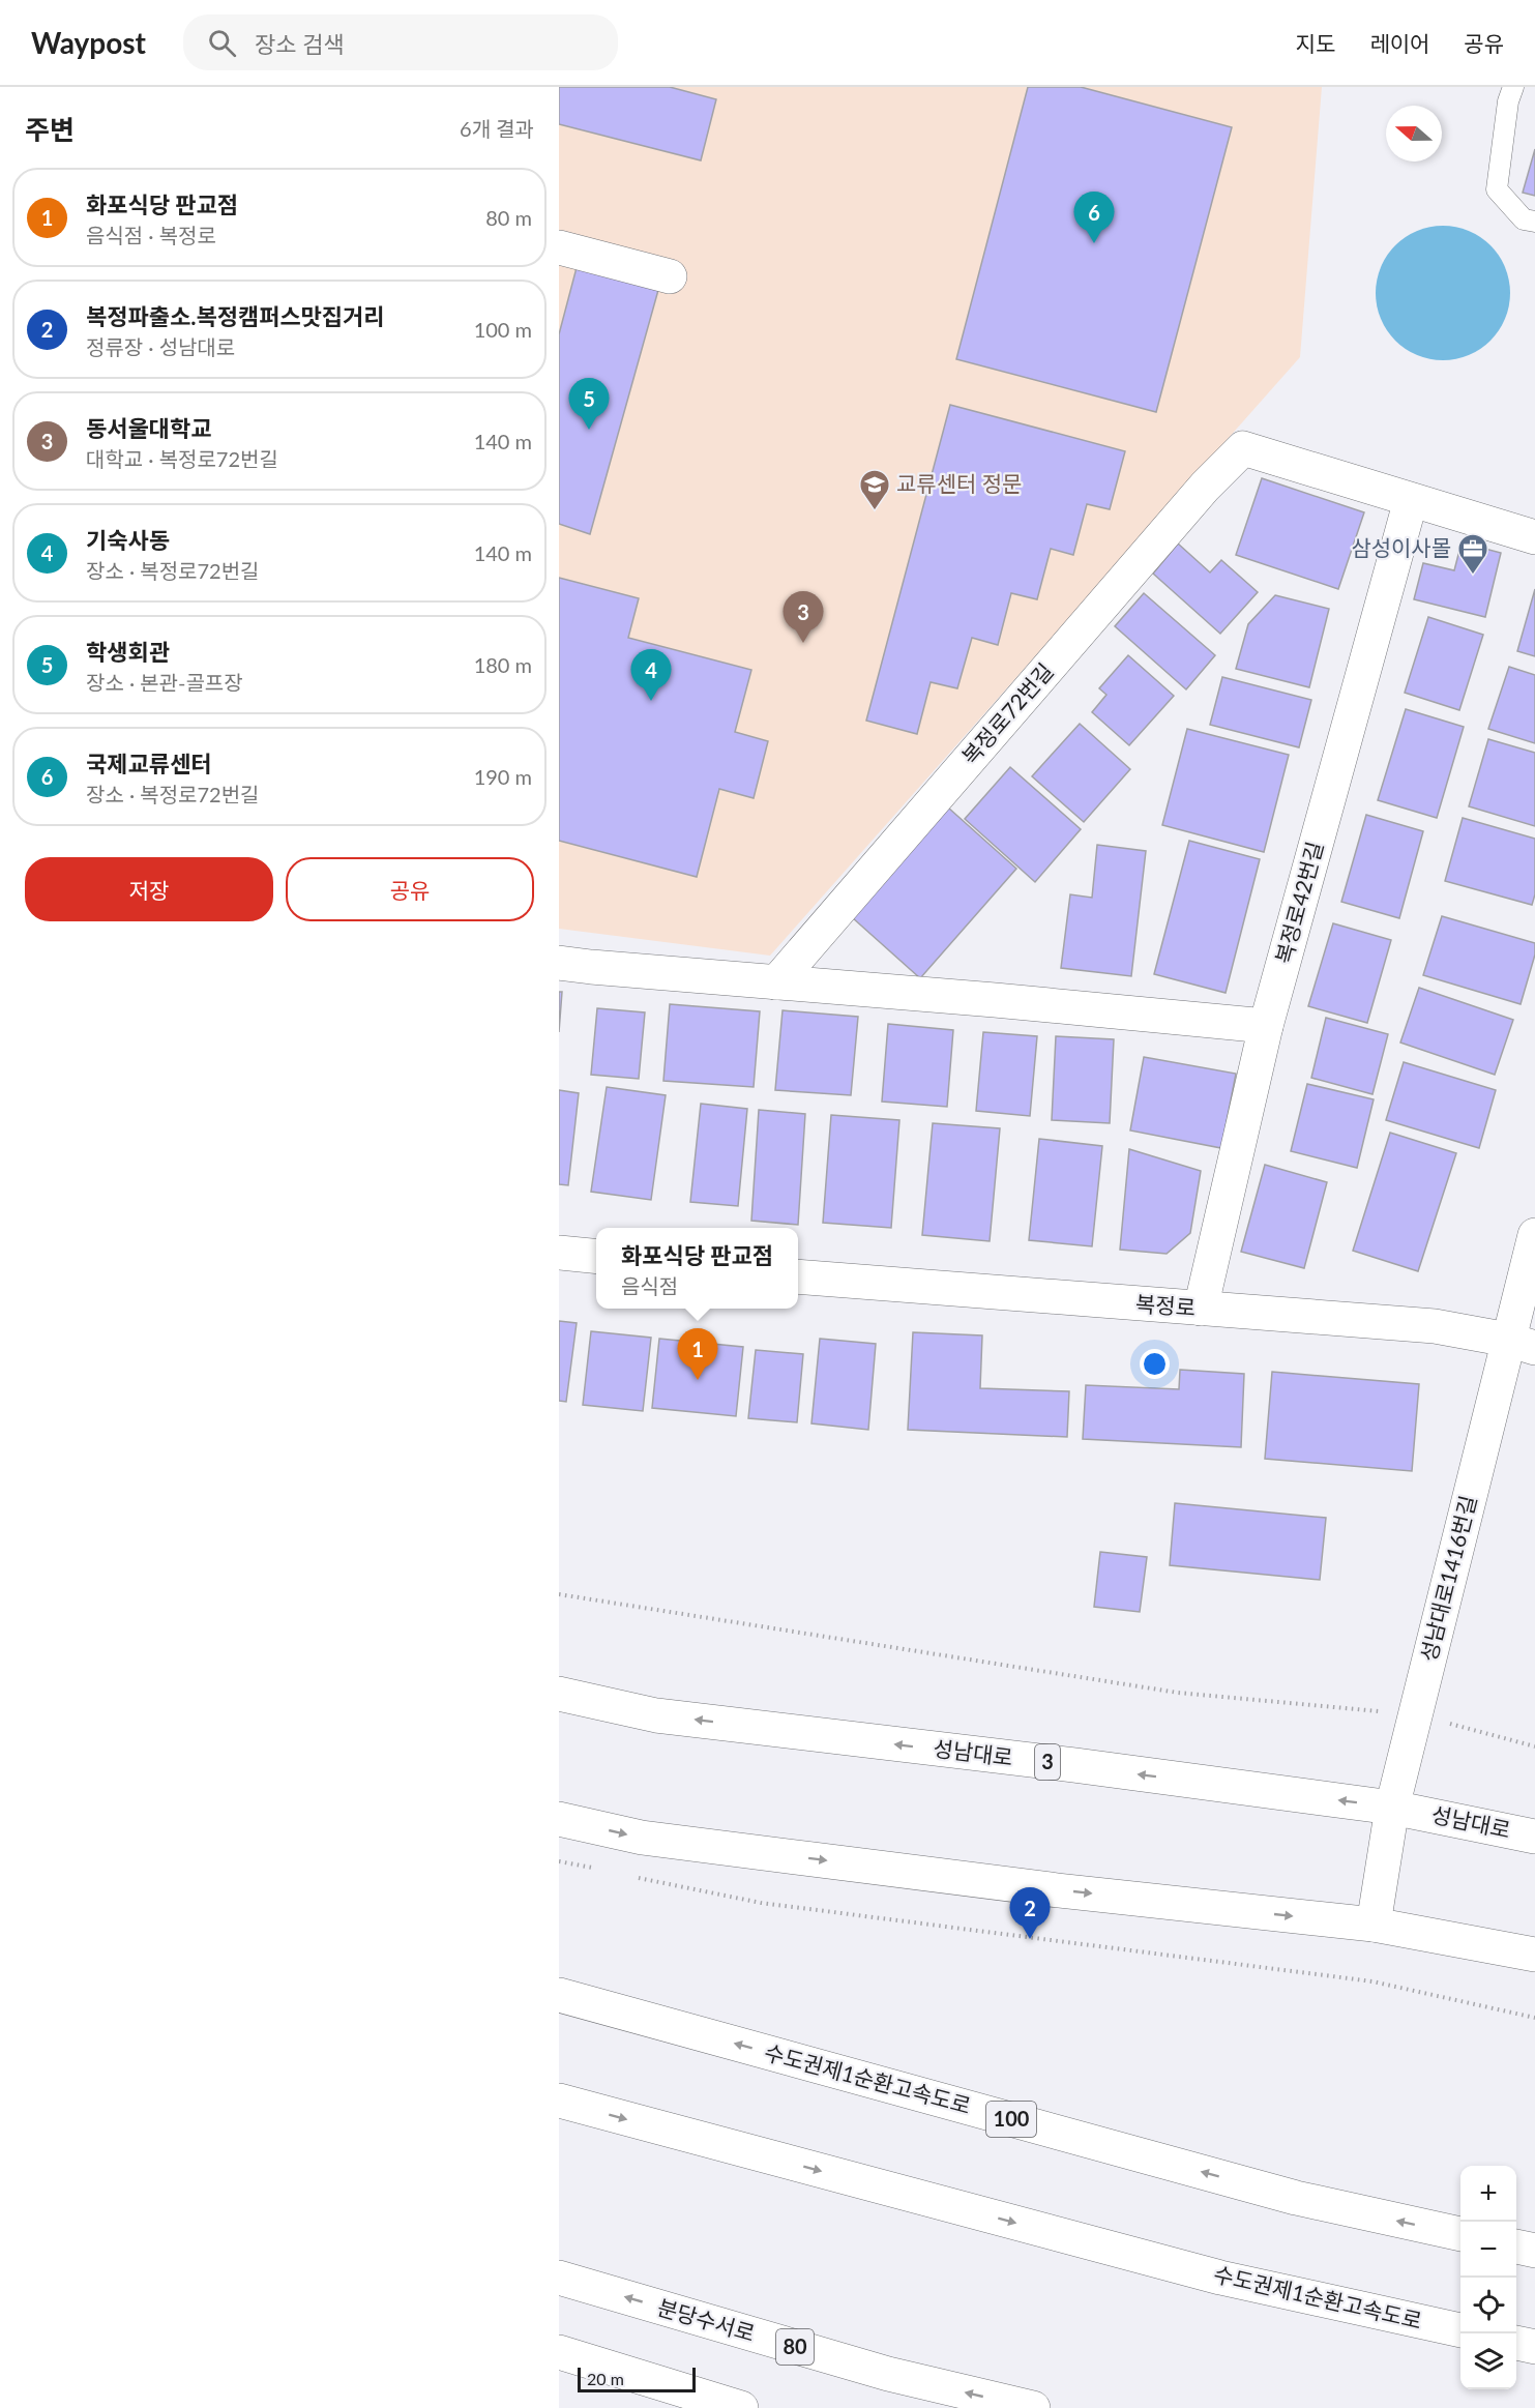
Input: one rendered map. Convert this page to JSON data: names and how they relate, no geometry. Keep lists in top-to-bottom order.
{
  "streets": {
    "main road": [
      "복정로72번길",
      "복정로42번길",
      "복정로",
      "성남대로1416번길",
      "성남대로",
      "3",
      "수도권제1순환고속도로",
      "100",
      "분당수서로",
      "80"
    ]
  },
  "crossings": [
    ["복정로72번길", "복정로42번길"],
    ["복정로42번길", "복정로"],
    ["복정로", "성남대로1416번길"],
    ["성남대로1416번길", "성남대로"]
  ],
  "places": {
    "school or university": ["교류센터 정문"],
    "office": ["삼성이사몰"]
  },
  "scale_bar": "20 m",
  "north": "left",
  "page": {
    "header": "Waypost",
    "search": "장소 검색",
    "nav": ["지도", "레이어", "공유"],
    "heading": ["주변", "6개 결과"],
    "list": [
      {
        "mark": "1",
        "name": "화포식당 판교점",
        "note": "음식점 · 복정로",
        "value": "80 m"
      },
      {
        "mark": "2",
        "name": "복정파출소.복정캠퍼스맛집거리",
        "note": "정류장 · 성남대로",
        "value": "100 m"
      },
      {
        "mark": "3",
        "name": "동서울대학교",
        "note": "대학교 · 복정로72번길",
        "value": "140 m"
      },
      {
        "mark": "4",
        "name": "기숙사동",
        "note": "장소 · 복정로72번길",
        "value": "140 m"
      },
      {
        "mark": "5",
        "name": "학생회관",
        "note": "장소 · 본관-골프장",
        "value": "180 m"
      },
      {
        "mark": "6",
        "name": "국제교류센터",
        "note": "장소 · 복정로72번길",
        "value": "190 m"
      }
    ],
    "pins": [
      "6",
      "5",
      "3",
      "4",
      "1",
      "2"
    ],
    "buttons": ["저장", "공유"],
    "popup": ["화포식당 판교점", "음식점"],
    "map_buttons": ["+", "−"],
    "scale": "20 m"
  }
}
